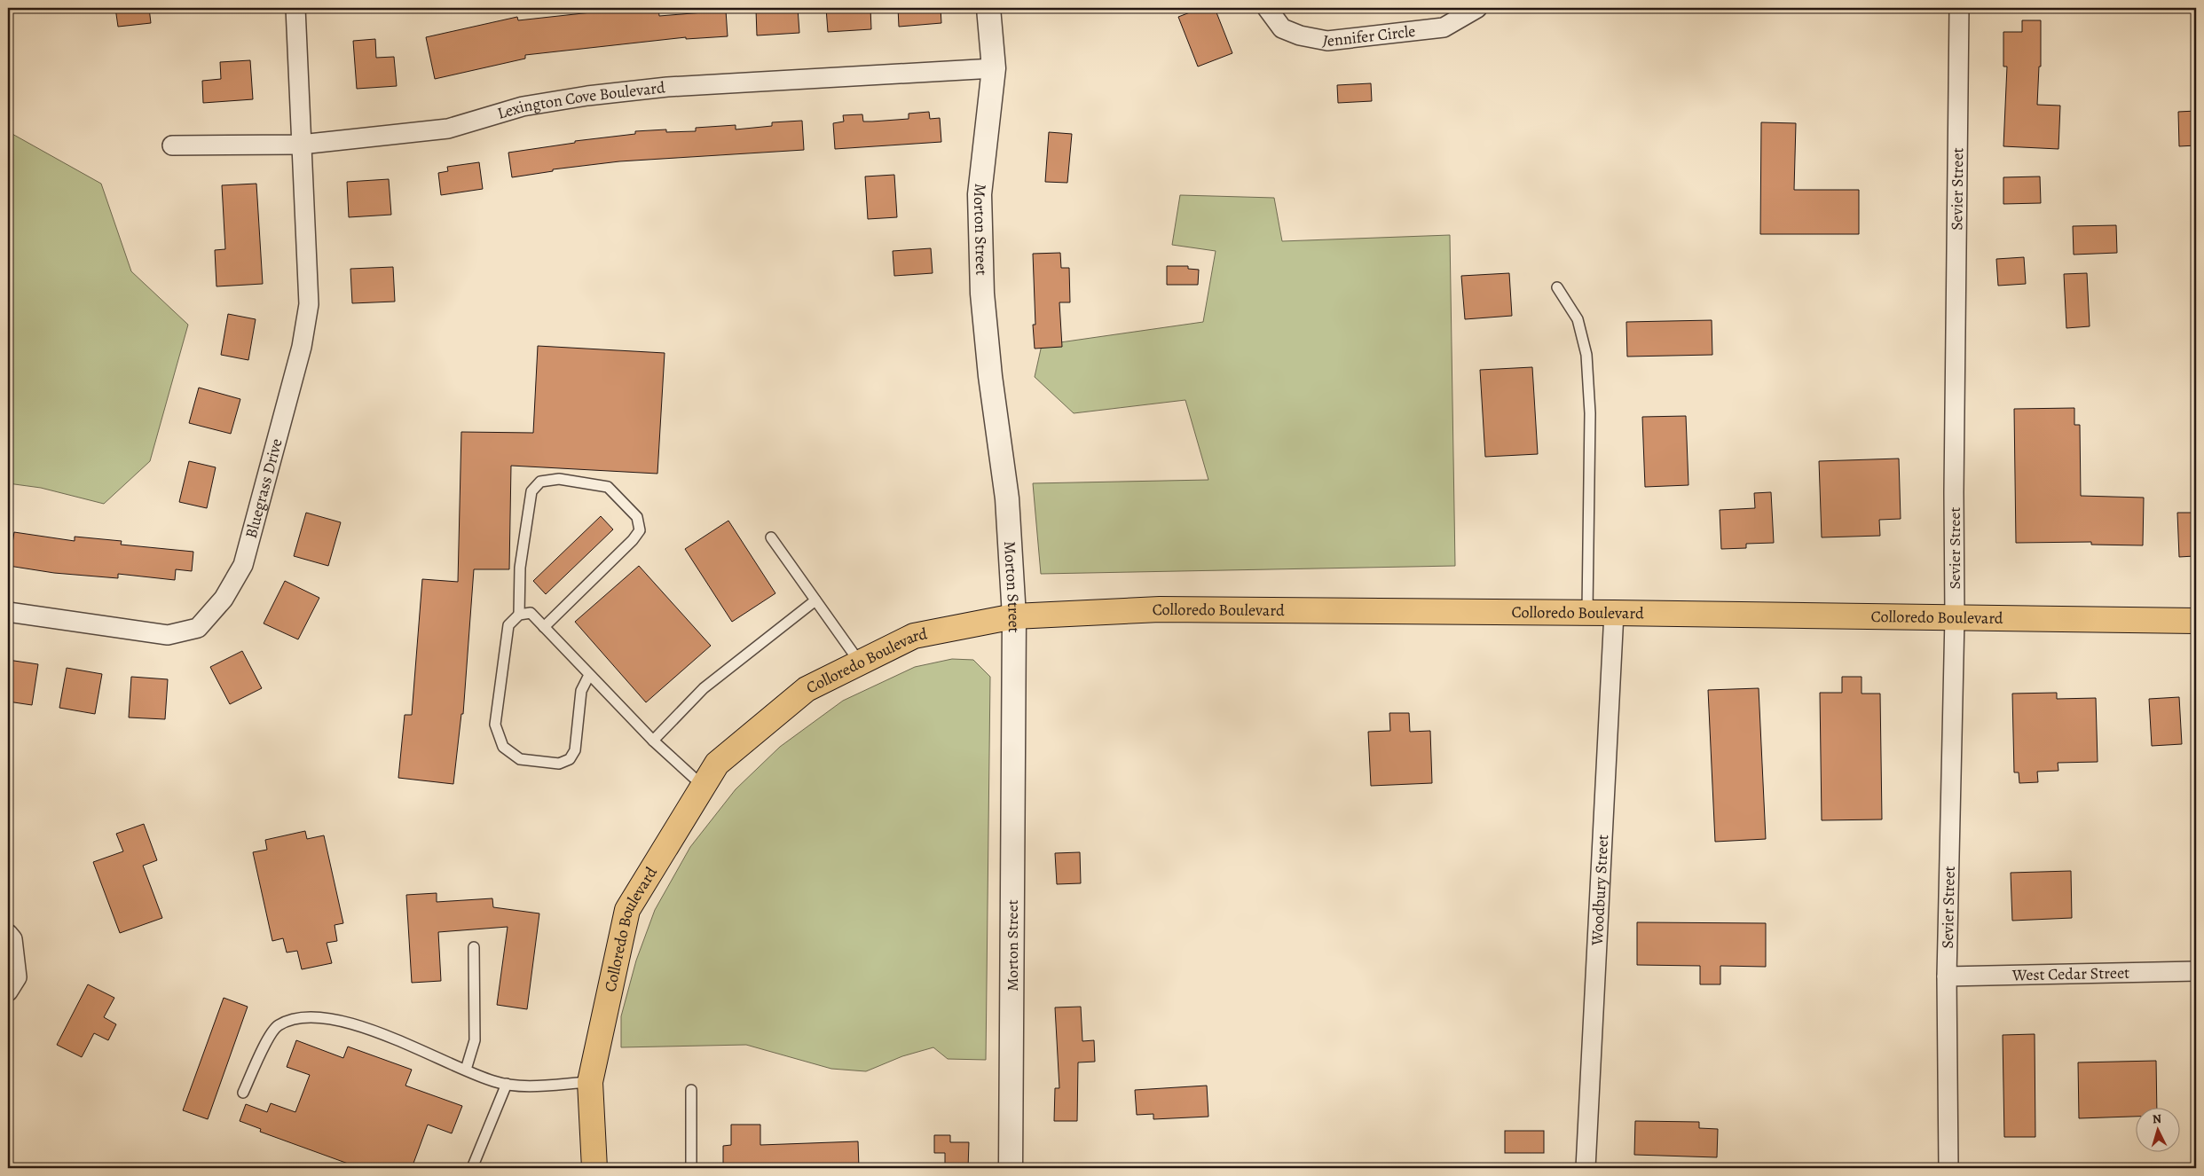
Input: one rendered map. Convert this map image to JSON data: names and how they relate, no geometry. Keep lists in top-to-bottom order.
{
  "streets": {
    "highway": ["Colloredo Boulevard"],
    "street": [
      "Jennifer Circle",
      "Lexington Cove Boulevard",
      "Sevier Street",
      "Morton Street",
      "Bluegrass Drive",
      "Woodbury Street",
      "West Cedar Street"
    ]
  },
  "crossings": [
    ["Lexington Cove Boulevard", "Morton Street"],
    ["Lexington Cove Boulevard", "Bluegrass Drive"],
    ["Sevier Street", "Colloredo Boulevard"],
    ["Sevier Street", "West Cedar Street"],
    ["Morton Street", "Colloredo Boulevard"],
    ["Colloredo Boulevard", "Woodbury Street"]
  ],
  "north": "top"
}
